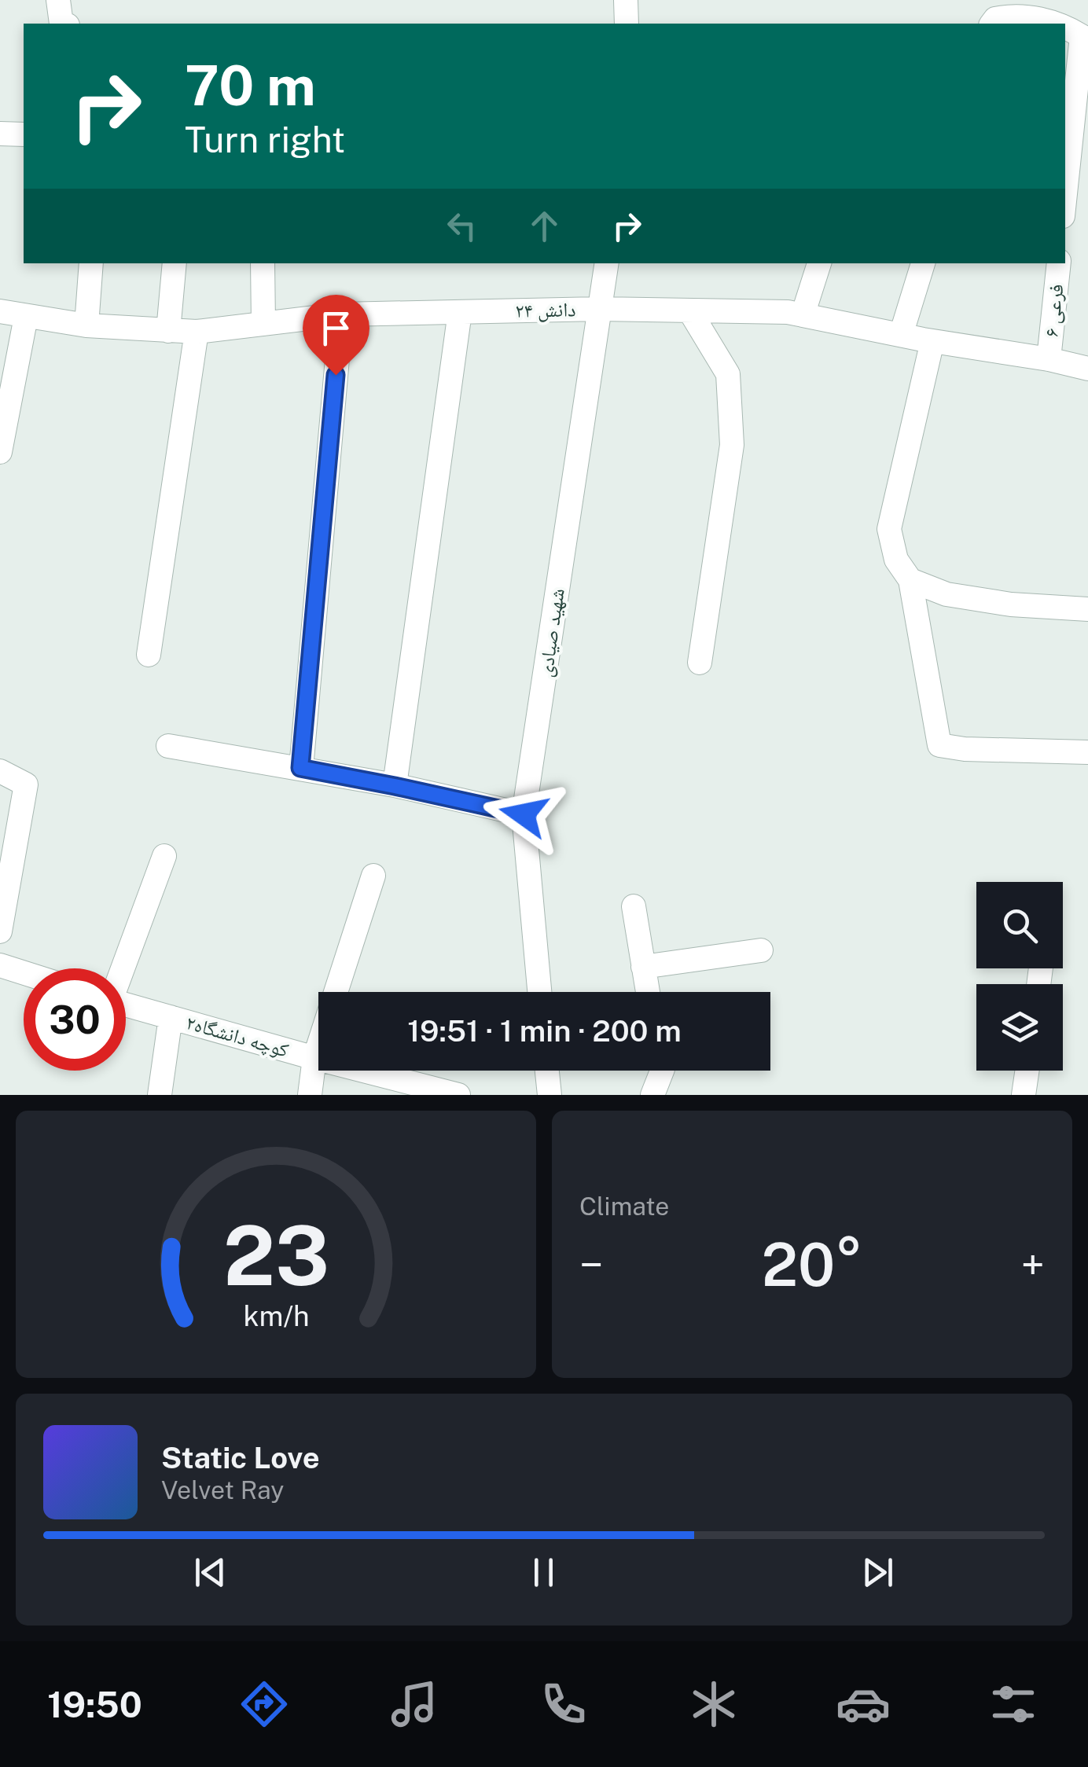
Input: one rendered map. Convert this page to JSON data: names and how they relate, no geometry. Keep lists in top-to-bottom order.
{
  "streets": {
    "street": [
      "دانش ۲۴",
      "فرعی ۶",
      "شهید صیادی",
      "کوچه دانشگاه۲"
    ]
  },
  "crossings": [
    ["دانش ۲۴", "فرعی ۶"],
    ["دانش ۲۴", "شهید صیادی"]
  ],
  "page": {
    "turn": ["70 m", "Turn right"],
    "limit": "30",
    "trip": "19:51 · 1 min · 200 m",
    "tile": "Climate",
    "heat": ["−", "20°", "+"],
    "song": ["Static Love", "Velvet Ray"],
    "tabs": "19:50",
    "gauge": ["23", "km/h"]
  }
}
